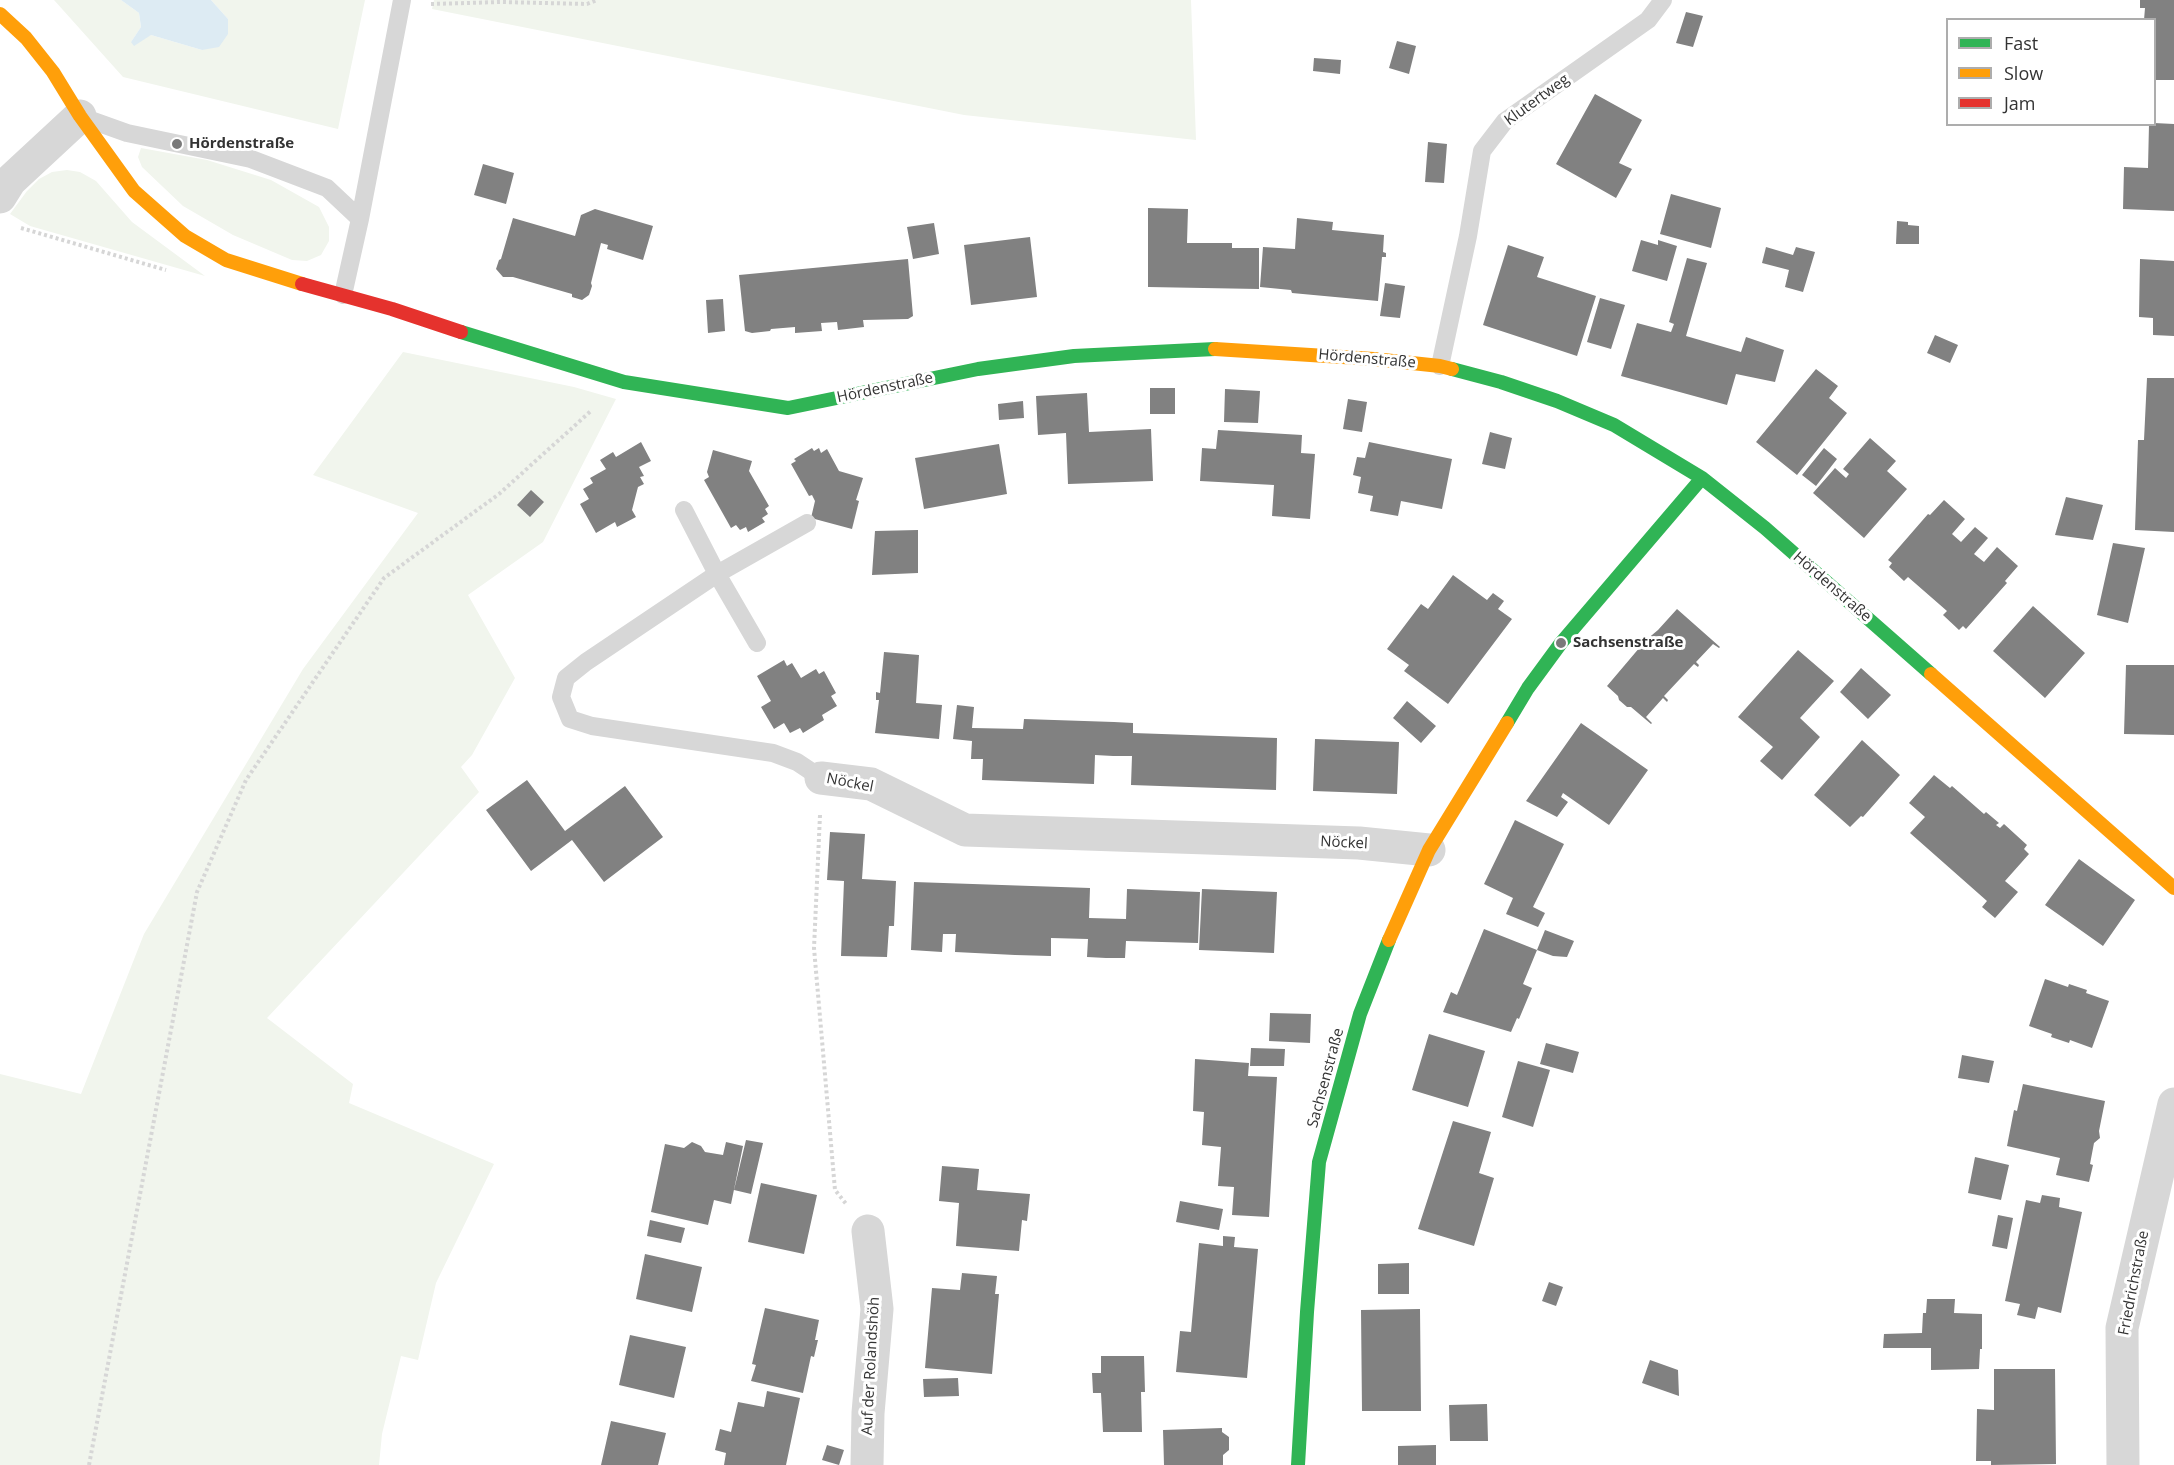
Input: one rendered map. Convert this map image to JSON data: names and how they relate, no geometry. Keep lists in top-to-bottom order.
{
  "streets": {
    "street": [
      "Hördenstraße",
      "Nöckel",
      "Sachsenstraße",
      "Friedrichstraße",
      "Auf der Rolandshöh"
    ],
    "lane": ["Klutertweg"]
  },
  "crossings": [
    ["Klutertweg", "Hördenstraße"],
    ["Hördenstraße", "Sachsenstraße"],
    ["Nöckel", "Sachsenstraße"]
  ],
  "places": ["Hördenstraße", "Sachsenstraße"],
  "legend": ["Fast", "Slow", "Jam"]
}
